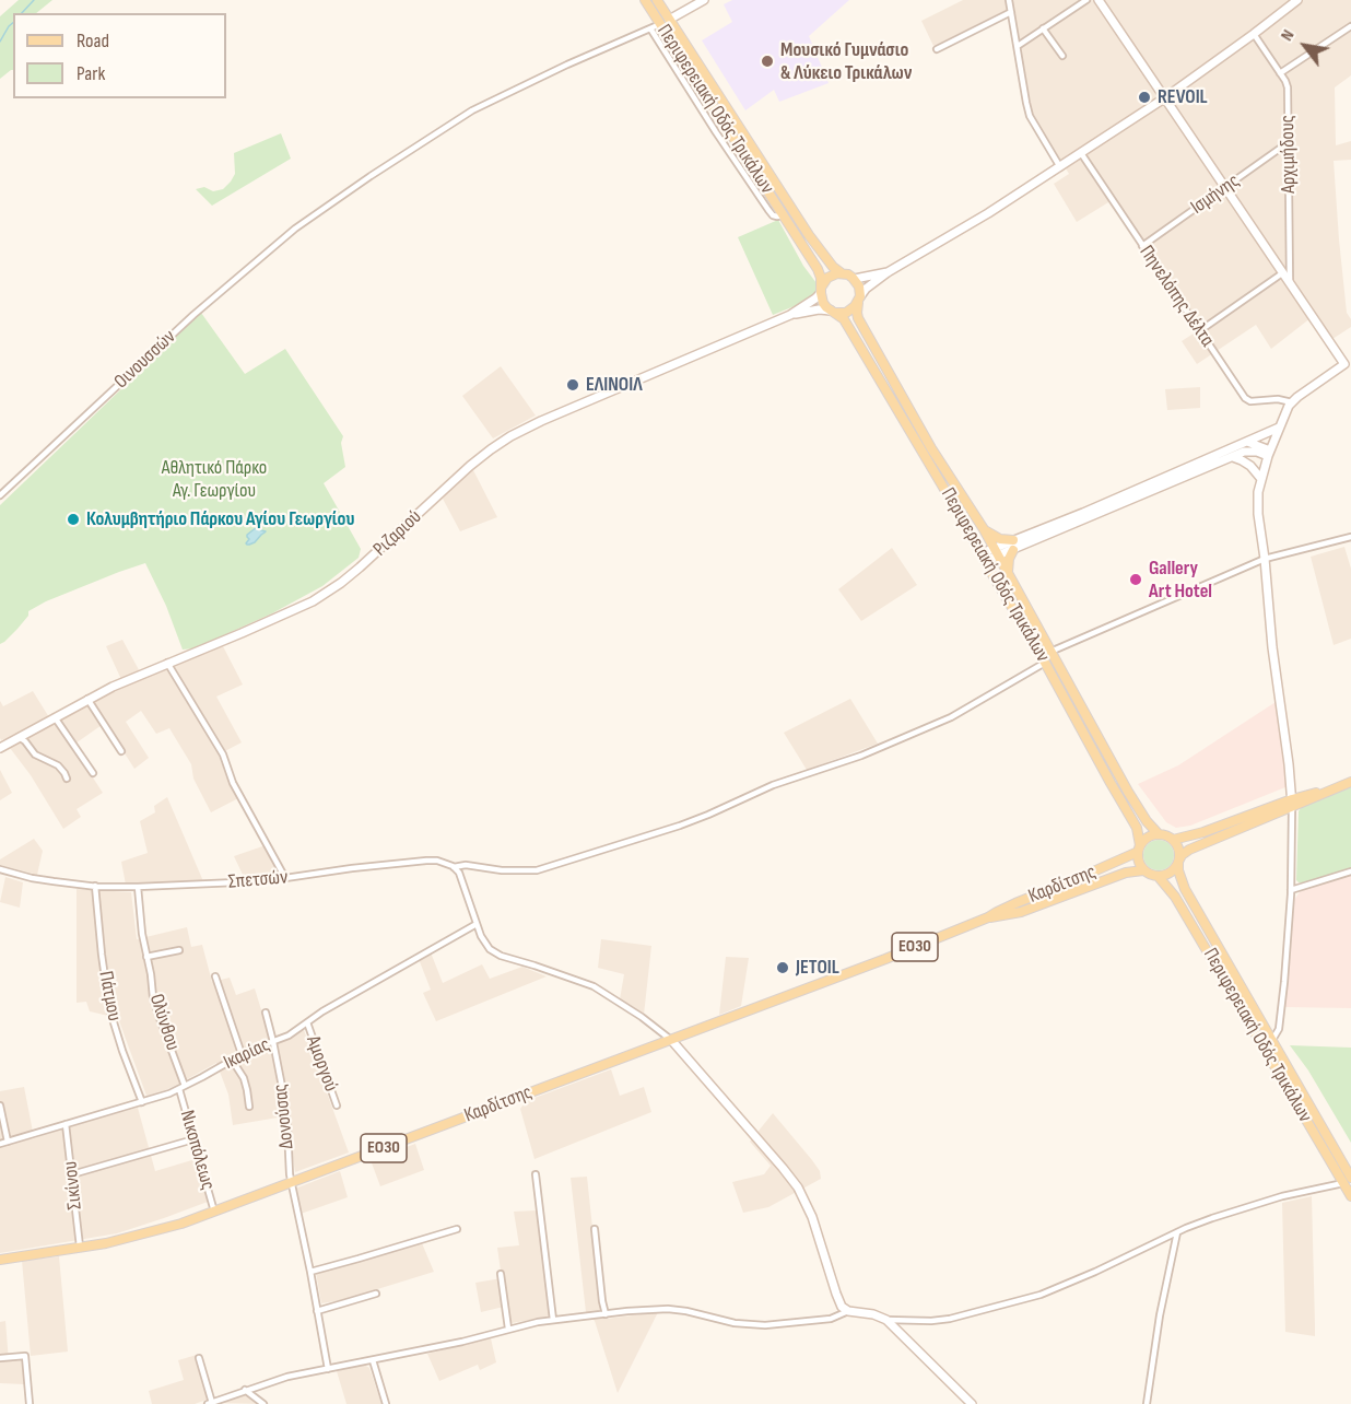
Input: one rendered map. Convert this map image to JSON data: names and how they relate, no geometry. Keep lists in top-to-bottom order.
{
  "streets": {
    "main road": ["Περιφερειακή Οδός Τρικάλων", "Καρδίτσης", "ΕΟ30"],
    "street": [
      "Αρχιμήδους",
      "Ισμήνης",
      "Πηνελόπης Δέλτα",
      "Οινουσσών",
      "Ριζαριού",
      "Σπετσών",
      "Πάτμου",
      "Ολύνθου",
      "Ικαρίας",
      "Αμοργού",
      "Δονούσας",
      "Νικοπόλεως",
      "Σικίνου"
    ]
  },
  "crossings": [
    ["Περιφερειακή Οδός Τρικάλων", "Οινουσσών"],
    ["Περιφερειακή Οδός Τρικάλων", "Ριζαριού"],
    ["Περιφερειακή Οδός Τρικάλων", "Σπετσών"],
    ["Περιφερειακή Οδός Τρικάλων", "Καρδίτσης"],
    ["Περιφερειακή Οδός Τρικάλων", "ΕΟ30"],
    ["Αρχιμήδους", "Ισμήνης"],
    ["Ισμήνης", "Πηνελόπης Δέλτα"],
    ["Σπετσών", "Πάτμου"],
    ["Σπετσών", "Ολύνθου"],
    ["Καρδίτσης", "ΕΟ30"],
    ["Καρδίτσης", "Δονούσας"],
    ["Καρδίτσης", "Νικοπόλεως"],
    ["Καρδίτσης", "Σικίνου"],
    ["Πάτμου", "Ικαρίας"],
    ["Ολύνθου", "Ικαρίας"],
    ["Ολύνθου", "Νικοπόλεως"],
    ["Ικαρίας", "Αμοργού"],
    ["Ικαρίας", "Δονούσας"],
    ["Ικαρίας", "Νικοπόλεως"],
    ["Ικαρίας", "Σικίνου"]
  ],
  "parks": ["Αθλητικό Πάρκο Αγ. Γεωργίου"],
  "places": [
    "Μουσικό Γυμνάσιο & Λύκειο Τρικάλων",
    "REVOIL",
    "ΕΛΙΝΟΙΛ",
    "Κολυμβητήριο Πάρκου Αγίου Γεωργίου",
    "Gallery Art Hotel",
    "JETOIL"
  ],
  "legend": ["Road", "Park"],
  "north": "top left"
}
